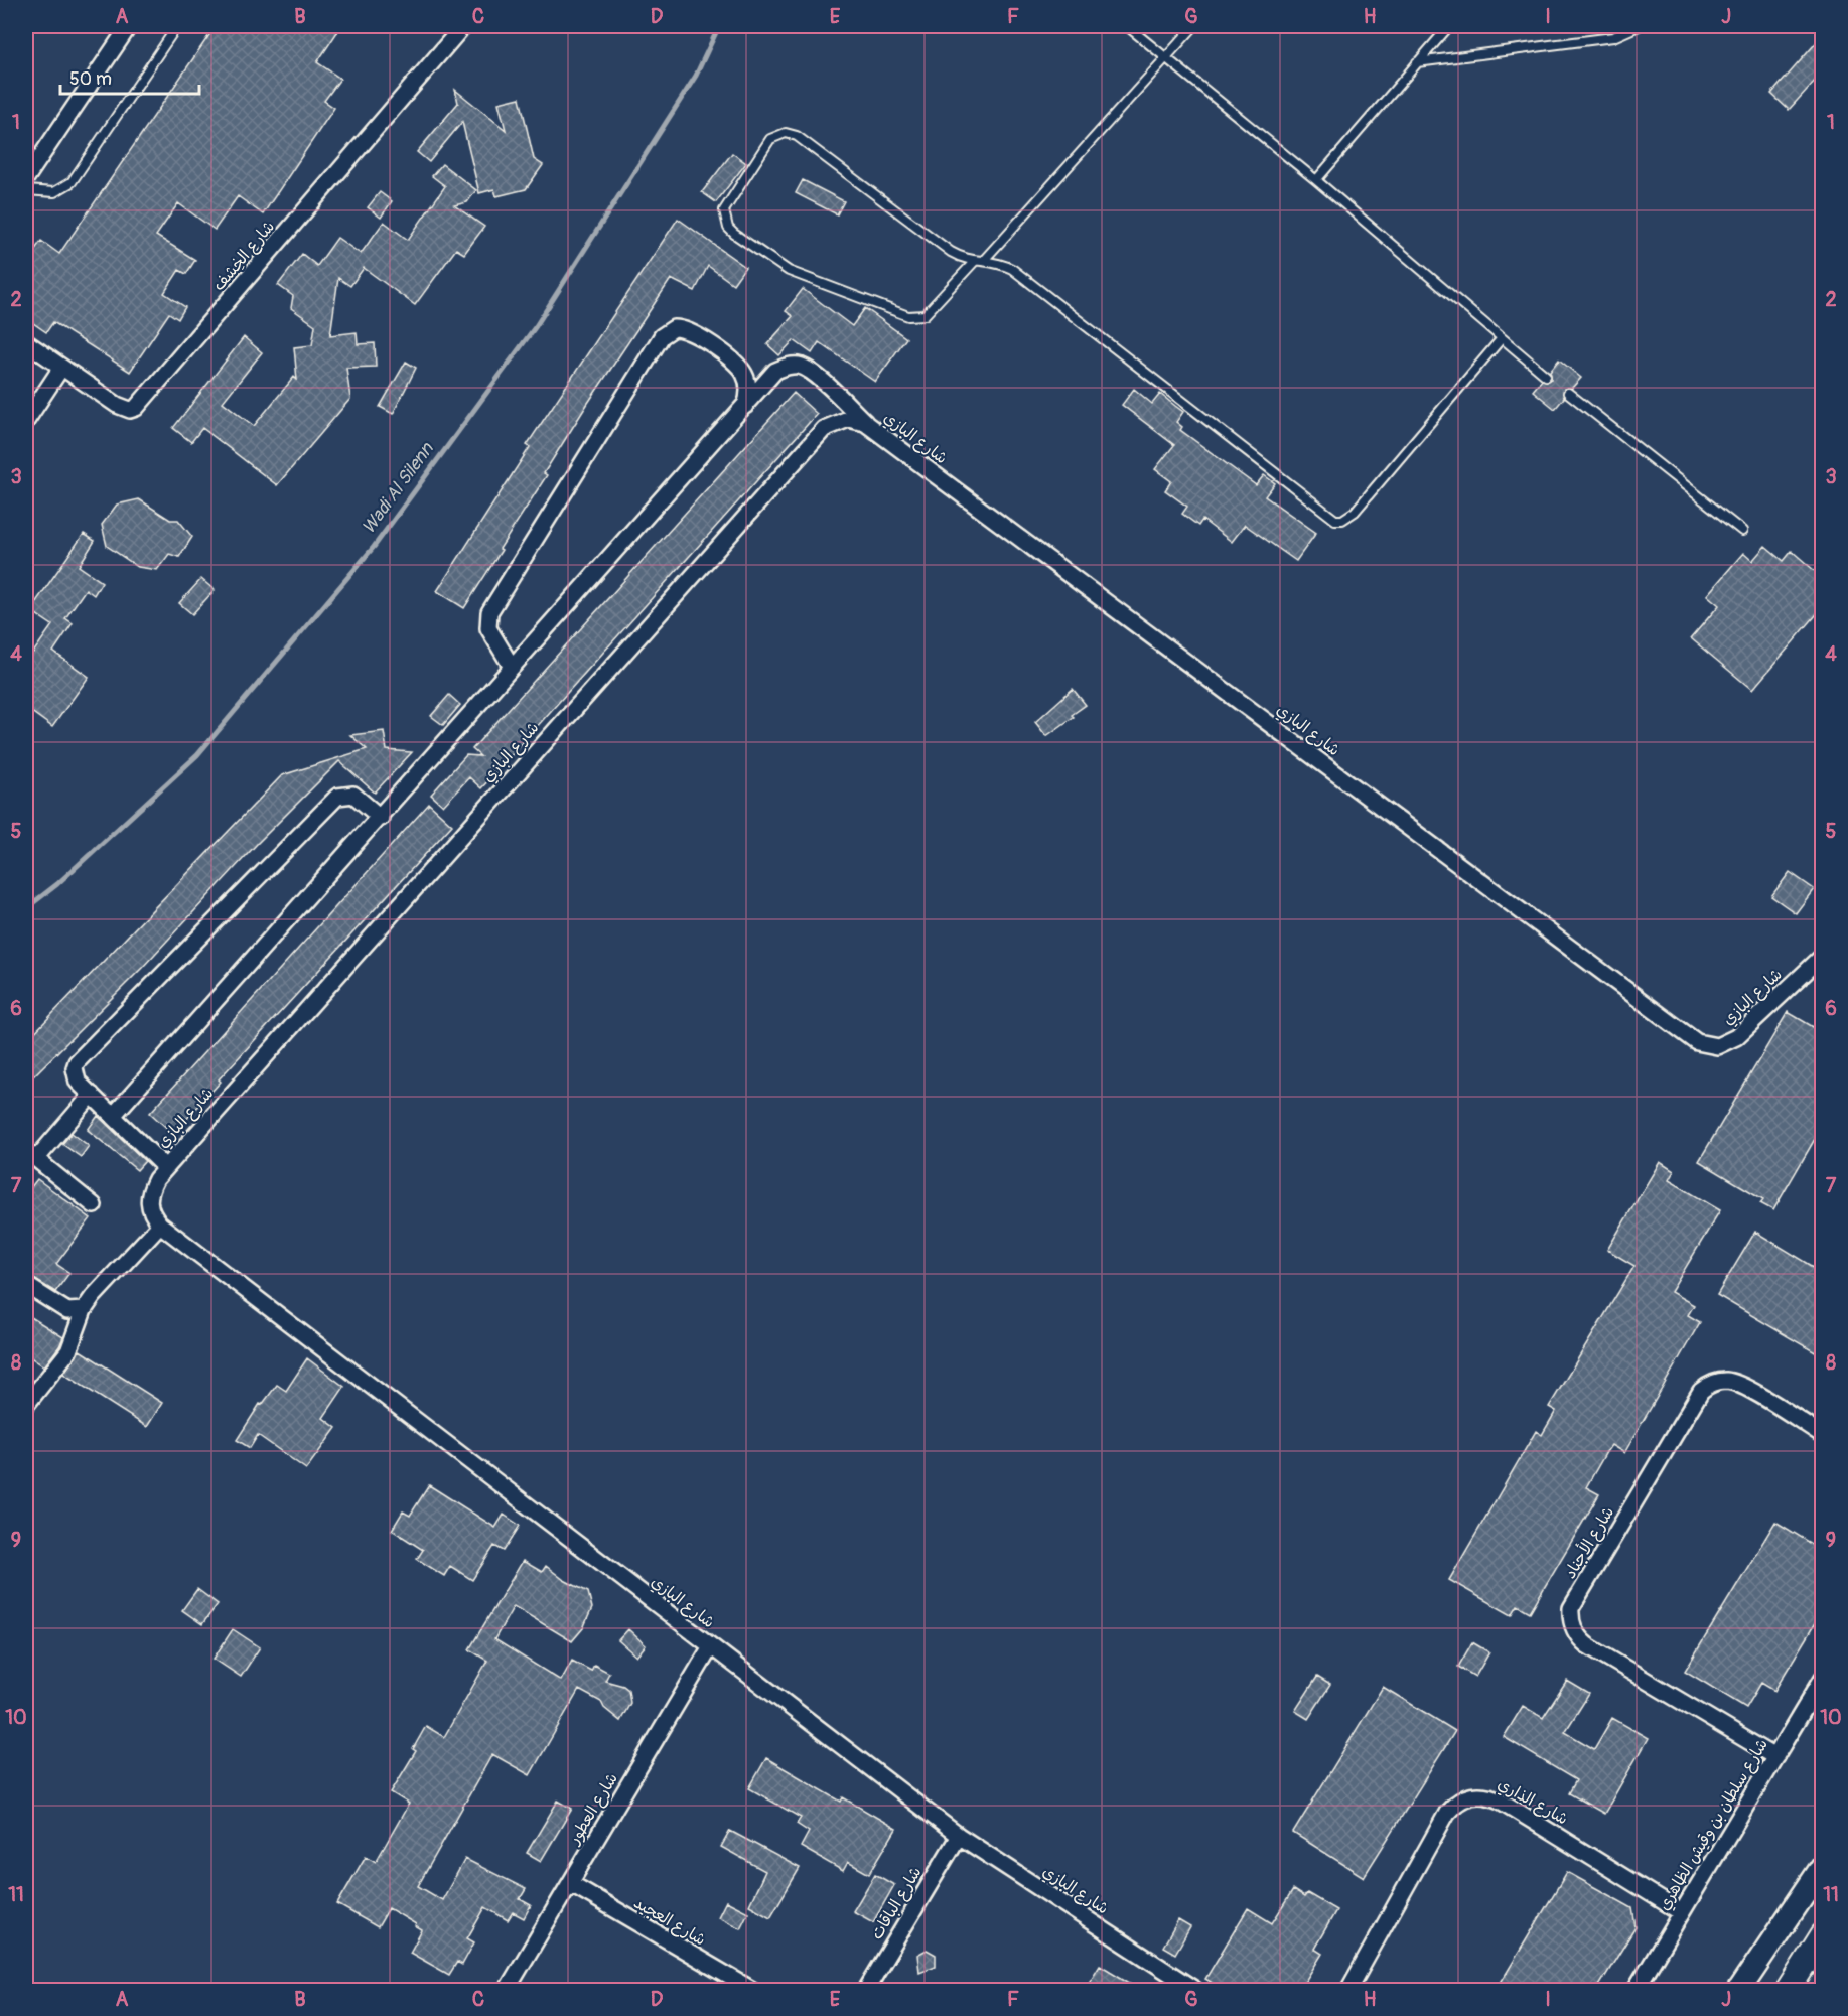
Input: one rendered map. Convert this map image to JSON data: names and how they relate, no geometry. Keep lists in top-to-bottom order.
{
  "streets": {
    "street": [
      "شارع الخِشف",
      "شارع البازي",
      "شارع الأجناد",
      "شارع الذاري",
      "شارع العطور",
      "شارع سلطان بن وقيش الظاهري",
      "شارع الباقات",
      "شارع العجيد"
    ]
  },
  "crossings": [
    ["شارع البازي", "شارع العطور"],
    ["شارع البازي", "شارع الباقات"],
    ["شارع الأجناد", "شارع سلطان بن وقيش الظاهري"],
    ["شارع الذاري", "شارع سلطان بن وقيش الظاهري"],
    ["شارع العطور", "شارع العجيد"]
  ],
  "water": ["Wadi Al Silenn"],
  "scale_bar": "50 m",
  "grid": {
    "columns": [
      "A",
      "B",
      "C",
      "D",
      "E",
      "F",
      "G",
      "H",
      "I",
      "J"
    ],
    "rows": [
      "1",
      "2",
      "3",
      "4",
      "5",
      "6",
      "7",
      "8",
      "9",
      "10",
      "11"
    ]
  }
}
